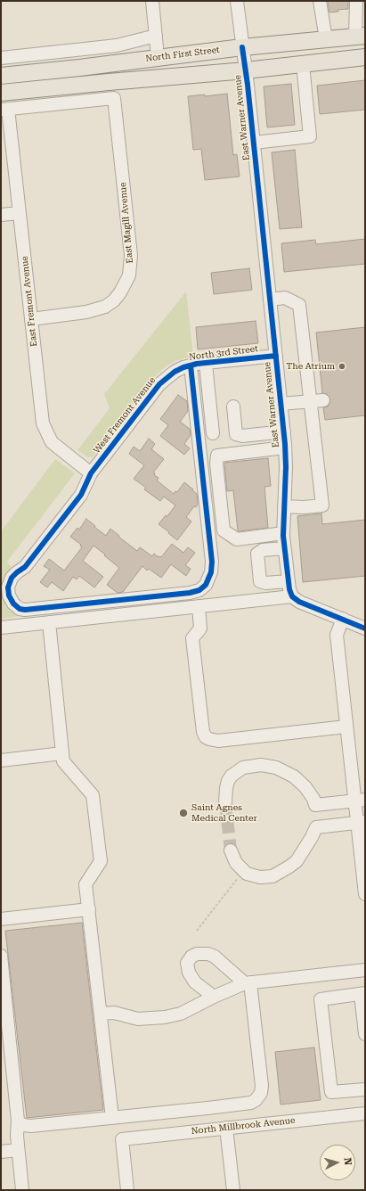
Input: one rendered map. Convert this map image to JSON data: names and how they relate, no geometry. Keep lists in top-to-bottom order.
{
  "streets": {
    "main road": ["North First Street"],
    "street": [
      "East Warner Avenue",
      "East Magill Avenue",
      "East Fremont Avenue",
      "North 3rd Street",
      "West Fremont Avenue",
      "North Millbrook Avenue"
    ]
  },
  "crossings": [
    ["North First Street", "East Warner Avenue"],
    ["East Warner Avenue", "North 3rd Street"],
    ["East Magill Avenue", "East Fremont Avenue"],
    ["East Fremont Avenue", "West Fremont Avenue"],
    ["North 3rd Street", "West Fremont Avenue"]
  ],
  "places": ["The Atrium", "Saint Agnes Medical Center"],
  "north": "right"
}
